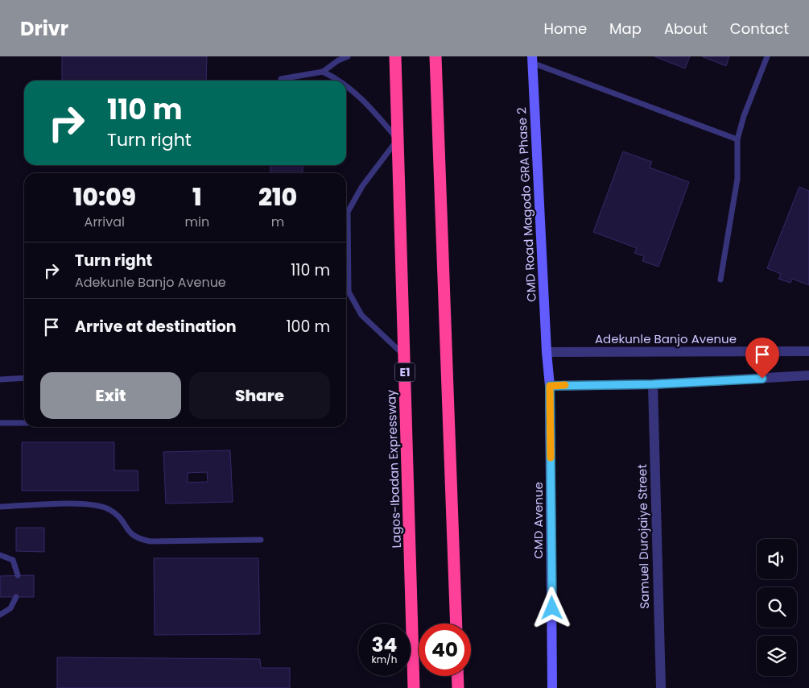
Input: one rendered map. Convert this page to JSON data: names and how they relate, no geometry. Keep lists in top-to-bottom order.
{
  "streets": {
    "highway": ["E1", "Lagos-Ibadan Expressway"],
    "street": [
      "CMD Road Magodo GRA Phase 2",
      "Adekunle Banjo Avenue",
      "CMD Avenue",
      "Samuel Durojaiye Street"
    ]
  },
  "crossings": [
    ["CMD Road Magodo GRA Phase 2", "Adekunle Banjo Avenue"],
    ["CMD Road Magodo GRA Phase 2", "CMD Avenue"],
    ["Adekunle Banjo Avenue", "CMD Avenue"]
  ],
  "page": {
    "header": "Drivr",
    "nav": [
      "Home",
      "Map",
      "About",
      "Contact"
    ],
    "turn": ["110 m", "Turn right"],
    "eta": [
      "10:09",
      "Arrival",
      "1",
      "min",
      "210",
      "m"
    ],
    "list": [
      {
        "name": "Turn right",
        "note": "Adekunle Banjo Avenue",
        "value": "110 m"
      },
      {
        "name": "Arrive at destination",
        "value": "100 m"
      }
    ],
    "buttons": ["Exit", "Share"],
    "speed": "34 km/h",
    "limit": "40"
  }
}
